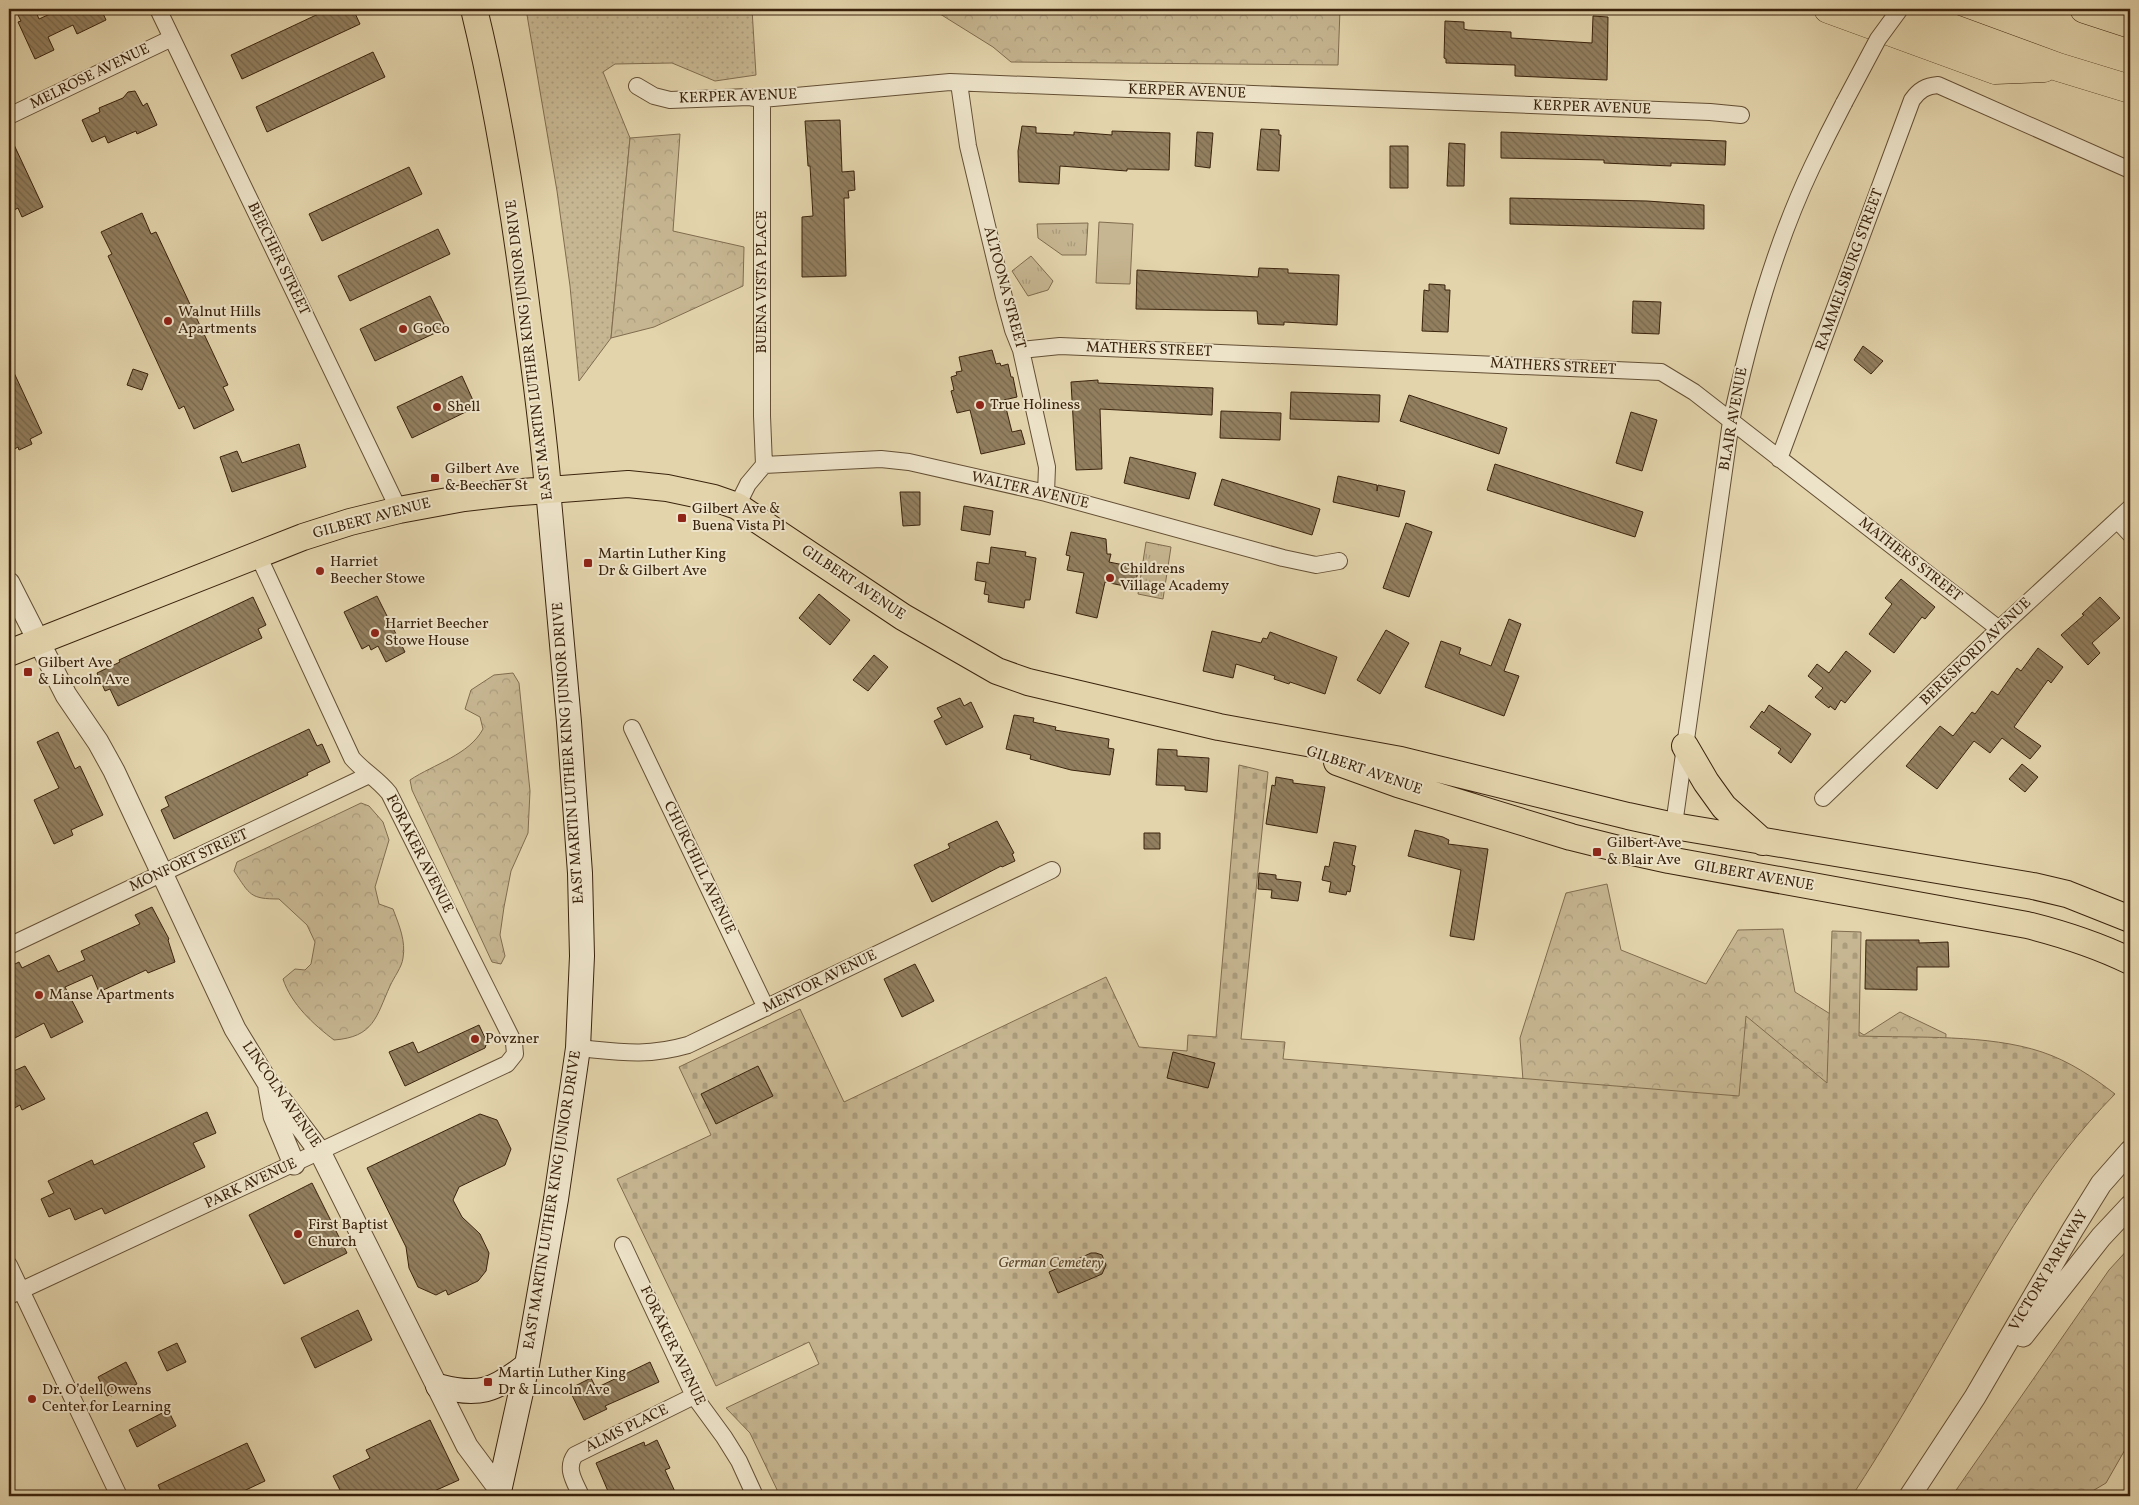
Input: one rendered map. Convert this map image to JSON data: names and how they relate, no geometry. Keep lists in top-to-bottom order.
{
  "streets": {
    "main road": ["EAST MARTIN LUTHER KING JUNIOR DRIVE", "GILBERT AVENUE"],
    "street": [
      "MELROSE AVENUE",
      "KERPER AVENUE",
      "BEECHER STREET",
      "RAMMELSBURG STREET",
      "BUENA VISTA PLACE",
      "ALTOONA STREET",
      "MATHERS STREET",
      "BLAIR AVENUE",
      "WALTER AVENUE",
      "BERESFORD AVENUE",
      "FORAKER AVENUE",
      "MONFORT STREET",
      "CHURCHILL AVENUE",
      "MENTOR AVENUE",
      "LINCOLN AVENUE",
      "PARK AVENUE",
      "VICTORY PARKWAY",
      "ALMS PLACE"
    ]
  },
  "crossings": [
    ["MELROSE AVENUE", "BEECHER STREET"],
    ["KERPER AVENUE", "BUENA VISTA PLACE"],
    ["KERPER AVENUE", "ALTOONA STREET"],
    ["BEECHER STREET", "GILBERT AVENUE"],
    ["RAMMELSBURG STREET", "MATHERS STREET"],
    ["BUENA VISTA PLACE", "WALTER AVENUE"],
    ["ALTOONA STREET", "MATHERS STREET"],
    ["ALTOONA STREET", "WALTER AVENUE"],
    ["EAST MARTIN LUTHER KING JUNIOR DRIVE", "GILBERT AVENUE"],
    ["EAST MARTIN LUTHER KING JUNIOR DRIVE", "MENTOR AVENUE"],
    ["EAST MARTIN LUTHER KING JUNIOR DRIVE", "LINCOLN AVENUE"],
    ["MATHERS STREET", "BLAIR AVENUE"],
    ["MATHERS STREET", "BERESFORD AVENUE"],
    ["BLAIR AVENUE", "GILBERT AVENUE"],
    ["GILBERT AVENUE", "FORAKER AVENUE"],
    ["GILBERT AVENUE", "LINCOLN AVENUE"],
    ["FORAKER AVENUE", "MONFORT STREET"],
    ["FORAKER AVENUE", "PARK AVENUE"],
    ["FORAKER AVENUE", "ALMS PLACE"],
    ["MONFORT STREET", "LINCOLN AVENUE"],
    ["CHURCHILL AVENUE", "MENTOR AVENUE"],
    ["LINCOLN AVENUE", "PARK AVENUE"]
  ],
  "parks": ["German Cemetery"],
  "places": {
    "other": [
      "Walnut Hills Apartments",
      "GoCo",
      "True Holiness",
      "Shell",
      "Harriet Beecher Stowe",
      "Childrens Village Academy",
      "Harriet Beecher Stowe House",
      "Manse Apartments",
      "Povzner",
      "First Baptist Church",
      "Dr. O’dell Owens Center for Learning"
    ],
    "transit": [
      "Gilbert Ave & Beecher St",
      "Gilbert Ave & Buena Vista Pl",
      "Martin Luther King Dr & Gilbert Ave",
      "Gilbert Ave & Lincoln Ave",
      "Gilbert Ave & Blair Ave",
      "Martin Luther King Dr & Lincoln Ave"
    ]
  }
}
